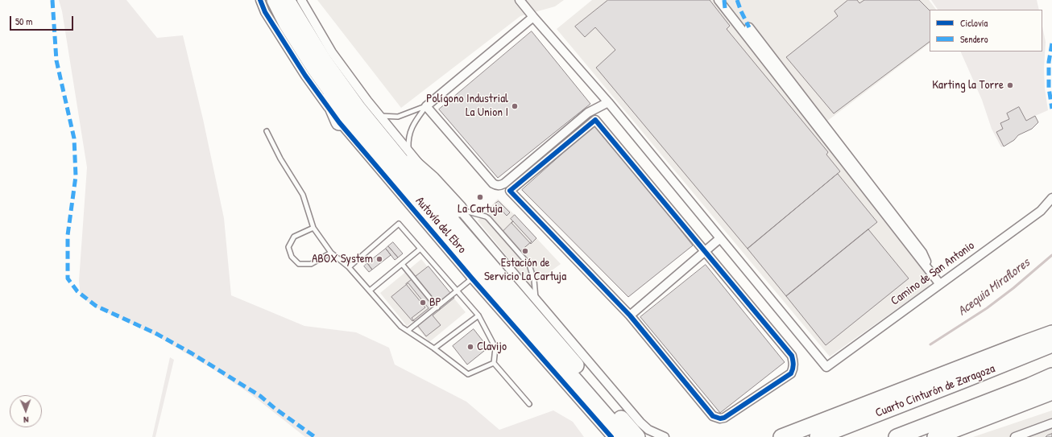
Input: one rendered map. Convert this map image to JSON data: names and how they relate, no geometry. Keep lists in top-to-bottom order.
{
  "streets": {
    "highway": ["Autovía del Ebro", "Cuarto Cinturón de Zaragoza"],
    "street": ["Camino de San Antonio"]
  },
  "water": ["Acequia Miraflores"],
  "places": [
    "Karting la Torre",
    "Polígono Industrial La Union I",
    "La Cartuja",
    "Estación de Servicio La Cartuja",
    "ABOX System",
    "BP",
    "Clavijo"
  ],
  "legend": ["Ciclovía", "Sendero"],
  "scale_bar": "50 m",
  "north": "bottom"
}
